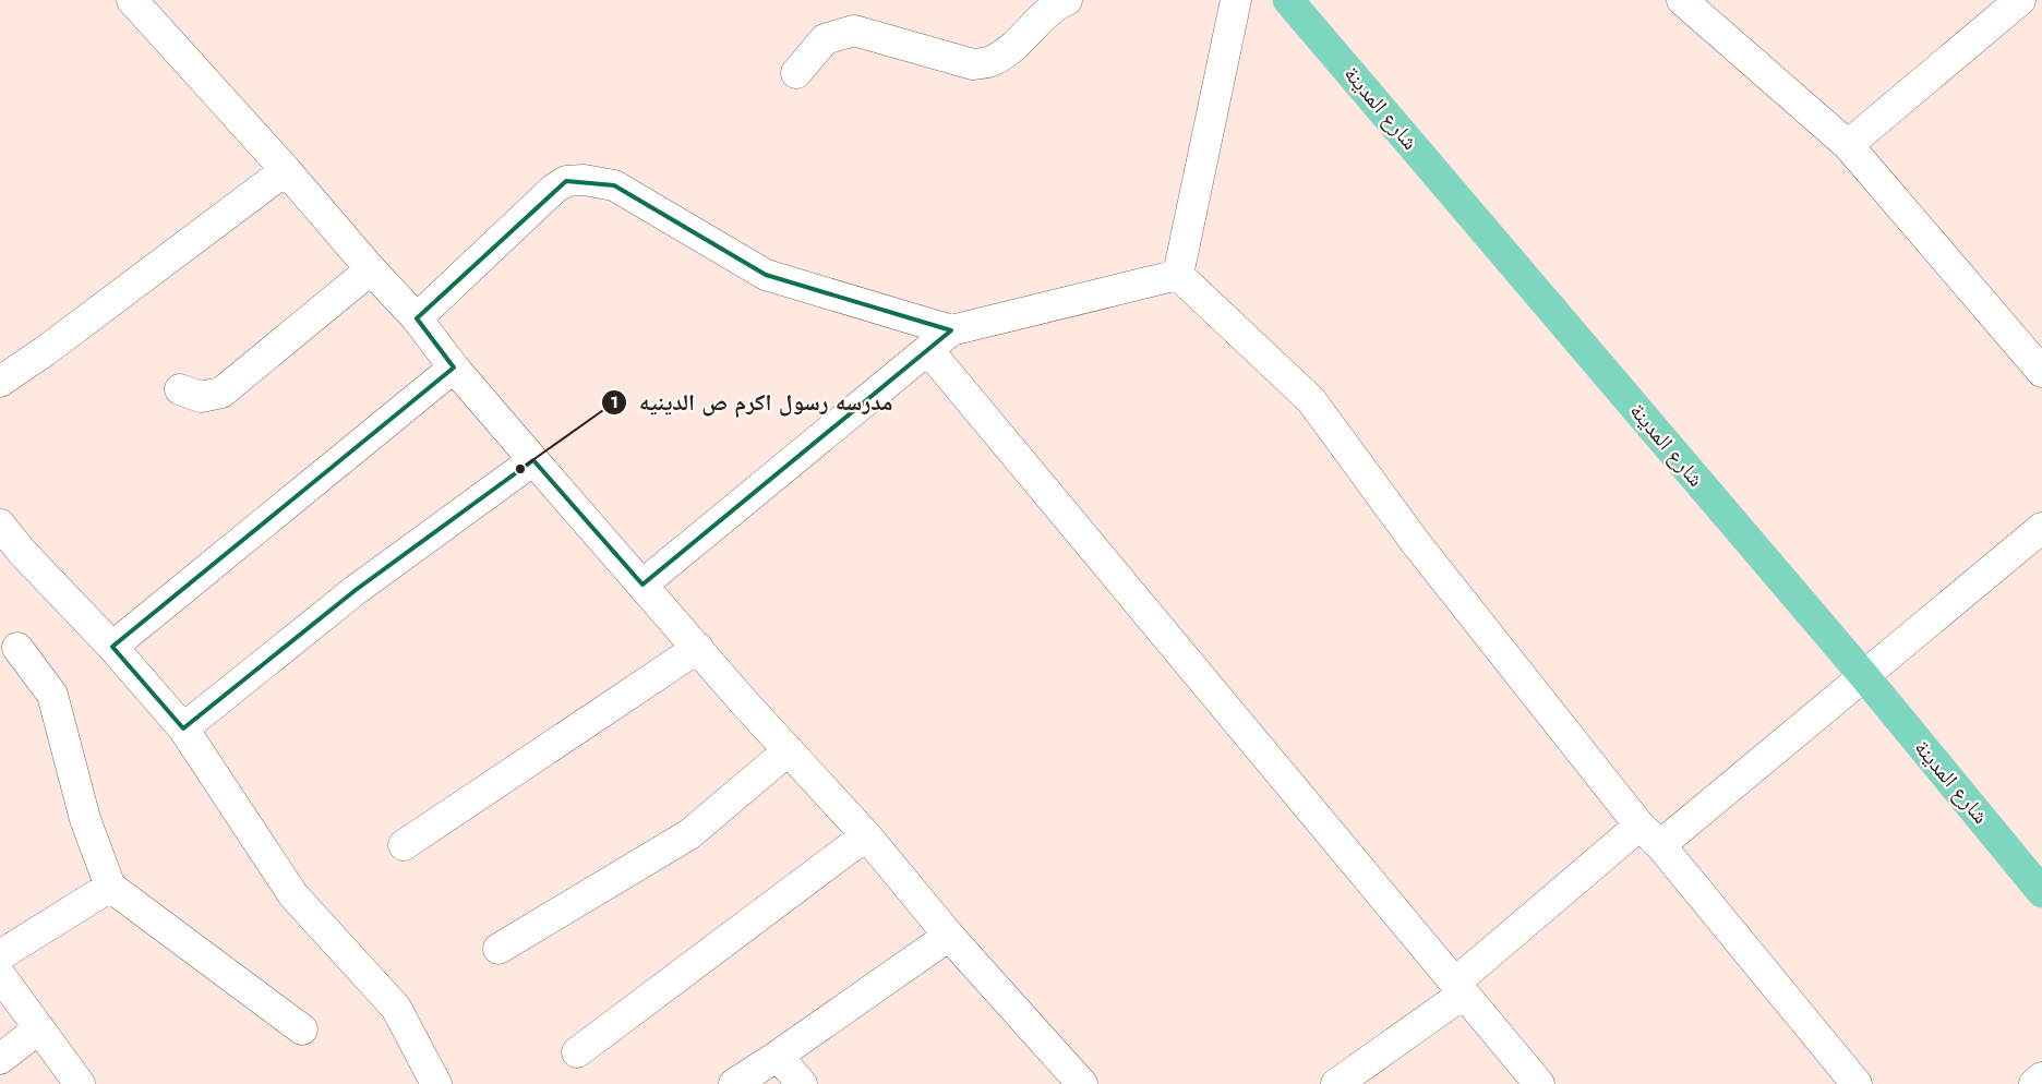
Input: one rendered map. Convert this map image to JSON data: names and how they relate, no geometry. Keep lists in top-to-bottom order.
{
  "streets": {
    "main road": ["شارع المدينة"]
  },
  "places": ["مدرسه رسول اکرم ص الدینیه"]
}
